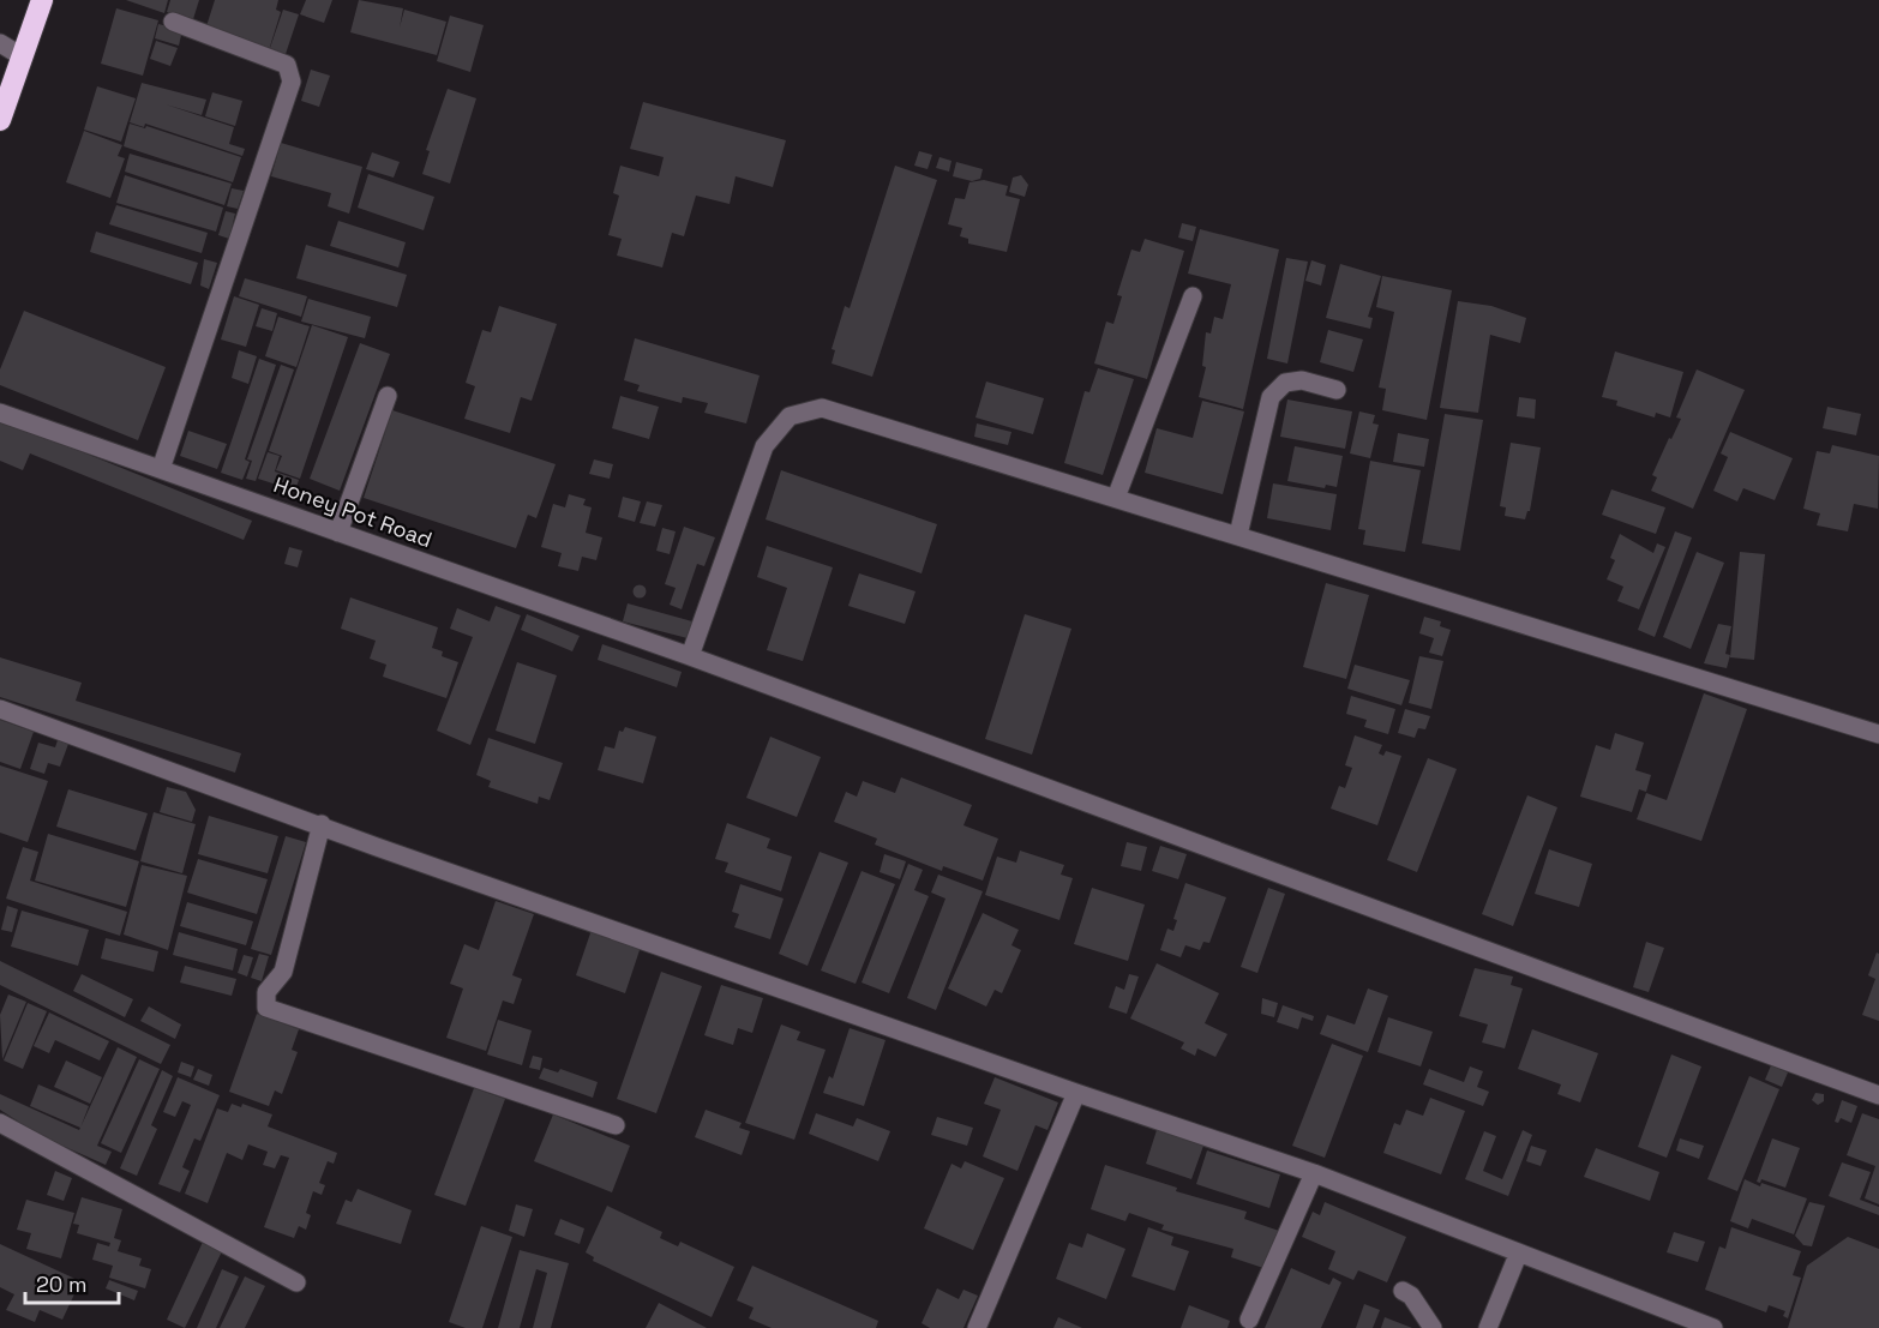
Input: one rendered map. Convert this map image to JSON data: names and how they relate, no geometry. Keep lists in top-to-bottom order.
{
  "streets": {
    "street": ["Honey Pot Road"]
  },
  "scale_bar": "20 m"
}
